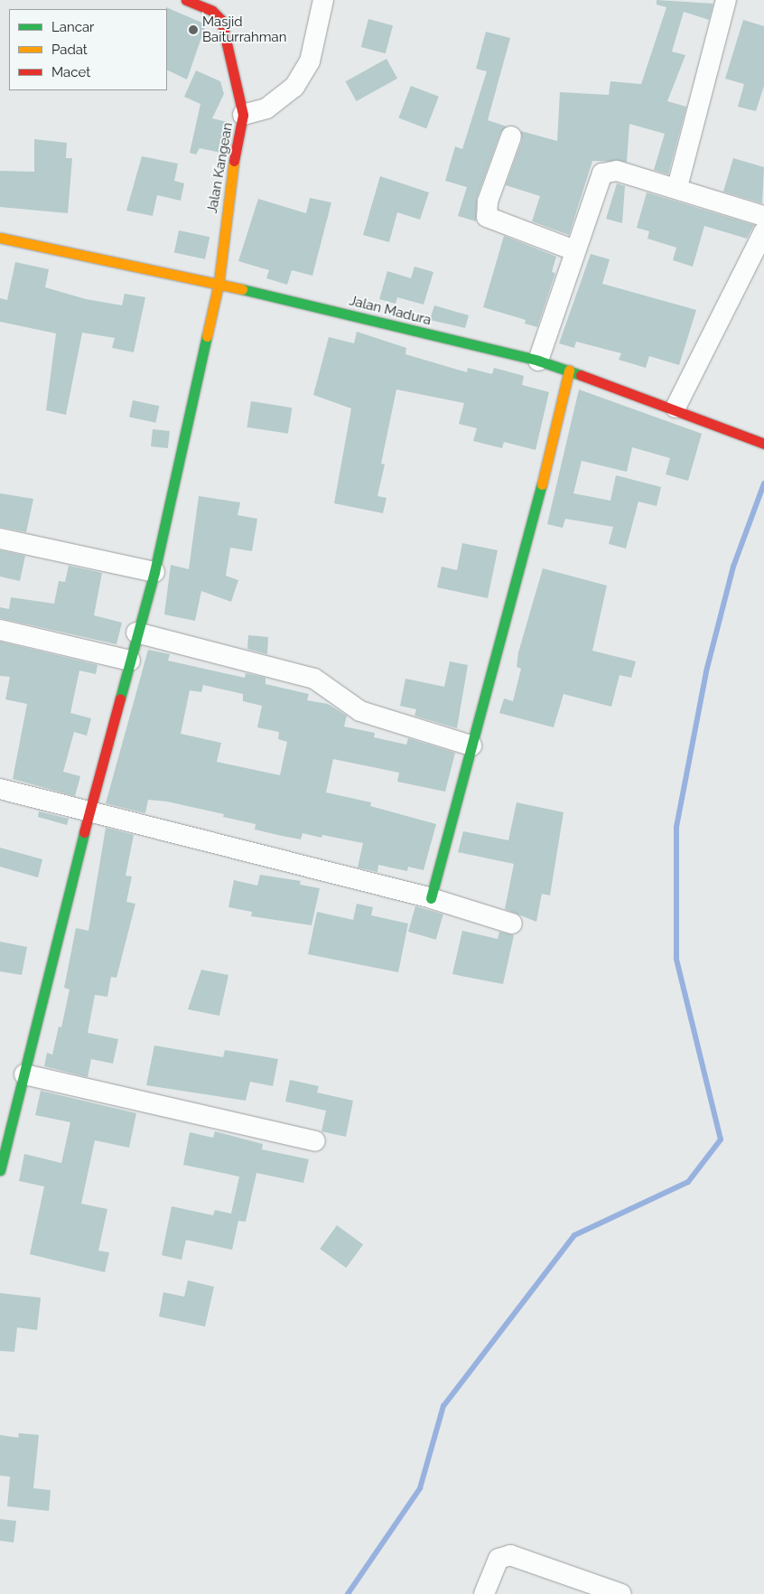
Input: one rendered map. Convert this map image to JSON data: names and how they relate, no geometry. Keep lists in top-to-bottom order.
{
  "streets": {
    "street": ["Jalan Kangean", "Jalan Madura"]
  },
  "crossings": [
    ["Jalan Kangean", "Jalan Madura"]
  ],
  "places": ["Masjid Baiturrahman"],
  "legend": ["Lancar", "Padat", "Macet"]
}
